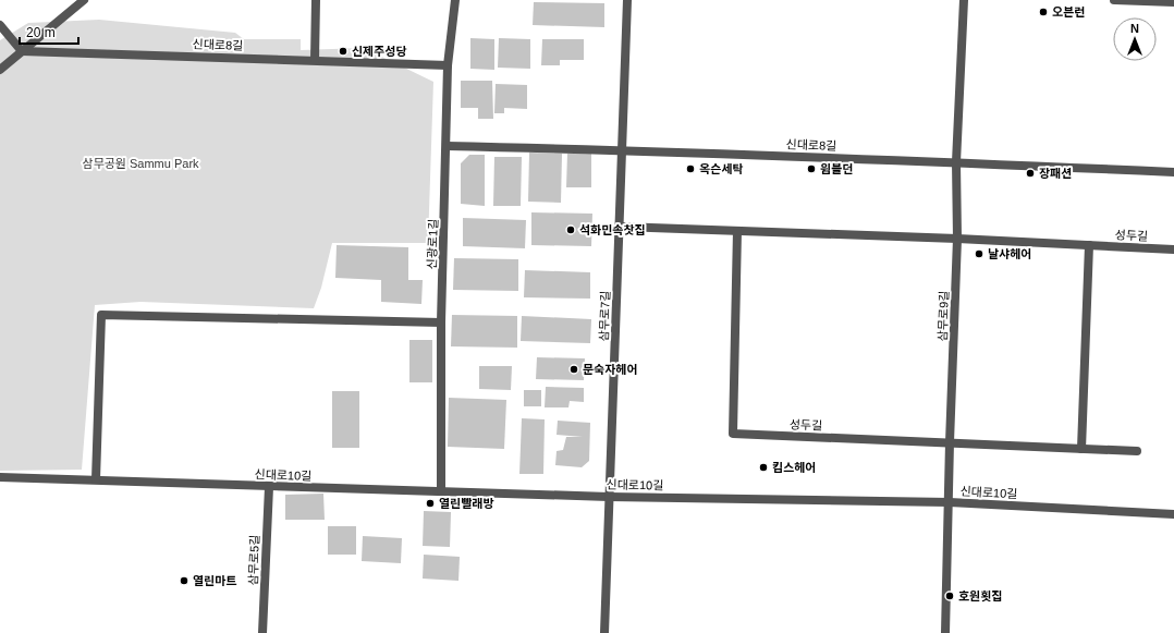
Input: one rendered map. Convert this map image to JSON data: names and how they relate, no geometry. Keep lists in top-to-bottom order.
{
  "streets": {
    "street": [
      "신대로8길",
      "성두길",
      "신광로1길",
      "삼무로7길",
      "삼무로9길",
      "신대로10길",
      "삼무로5길"
    ]
  },
  "crossings": [
    ["신대로8길", "신광로1길"],
    ["신대로8길", "삼무로7길"],
    ["신대로8길", "삼무로9길"],
    ["성두길", "삼무로7길"],
    ["성두길", "삼무로9길"],
    ["신광로1길", "신대로10길"],
    ["삼무로7길", "신대로10길"],
    ["삼무로9길", "신대로10길"],
    ["신대로10길", "삼무로5길"]
  ],
  "parks": ["삼무공원 Sammu Park"],
  "places": [
    "오븐런",
    "신제주성당",
    "옥슨세탁",
    "윔블던",
    "장패션",
    "석화민속찻집",
    "날샤헤어",
    "문숙자헤어",
    "킴스헤어",
    "열린빨래방",
    "열린마트",
    "호원횟집"
  ],
  "scale_bar": "20 m",
  "north": "top"
}
